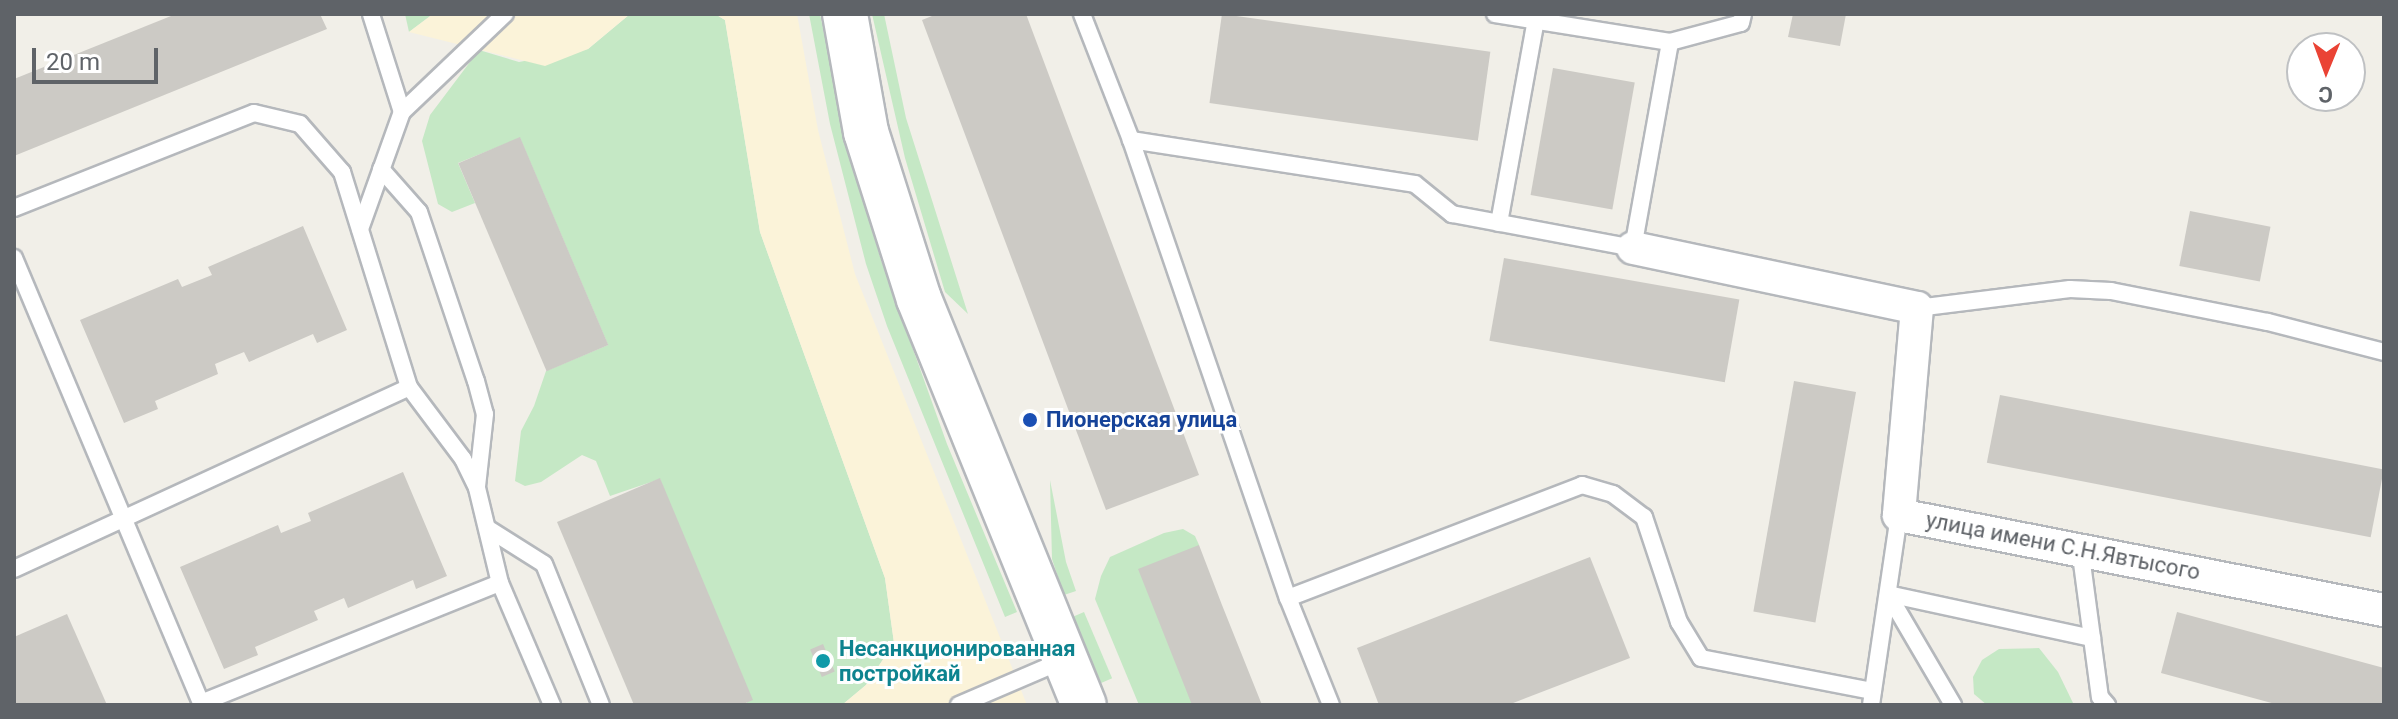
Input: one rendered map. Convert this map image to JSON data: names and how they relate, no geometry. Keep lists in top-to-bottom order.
{
  "streets": {
    "street": ["улица имени С.Н.Явтысого"]
  },
  "places": ["Пионерская улица", "Несанкционированная постройкай"],
  "scale_bar": "20 m",
  "north": "bottom"
}
